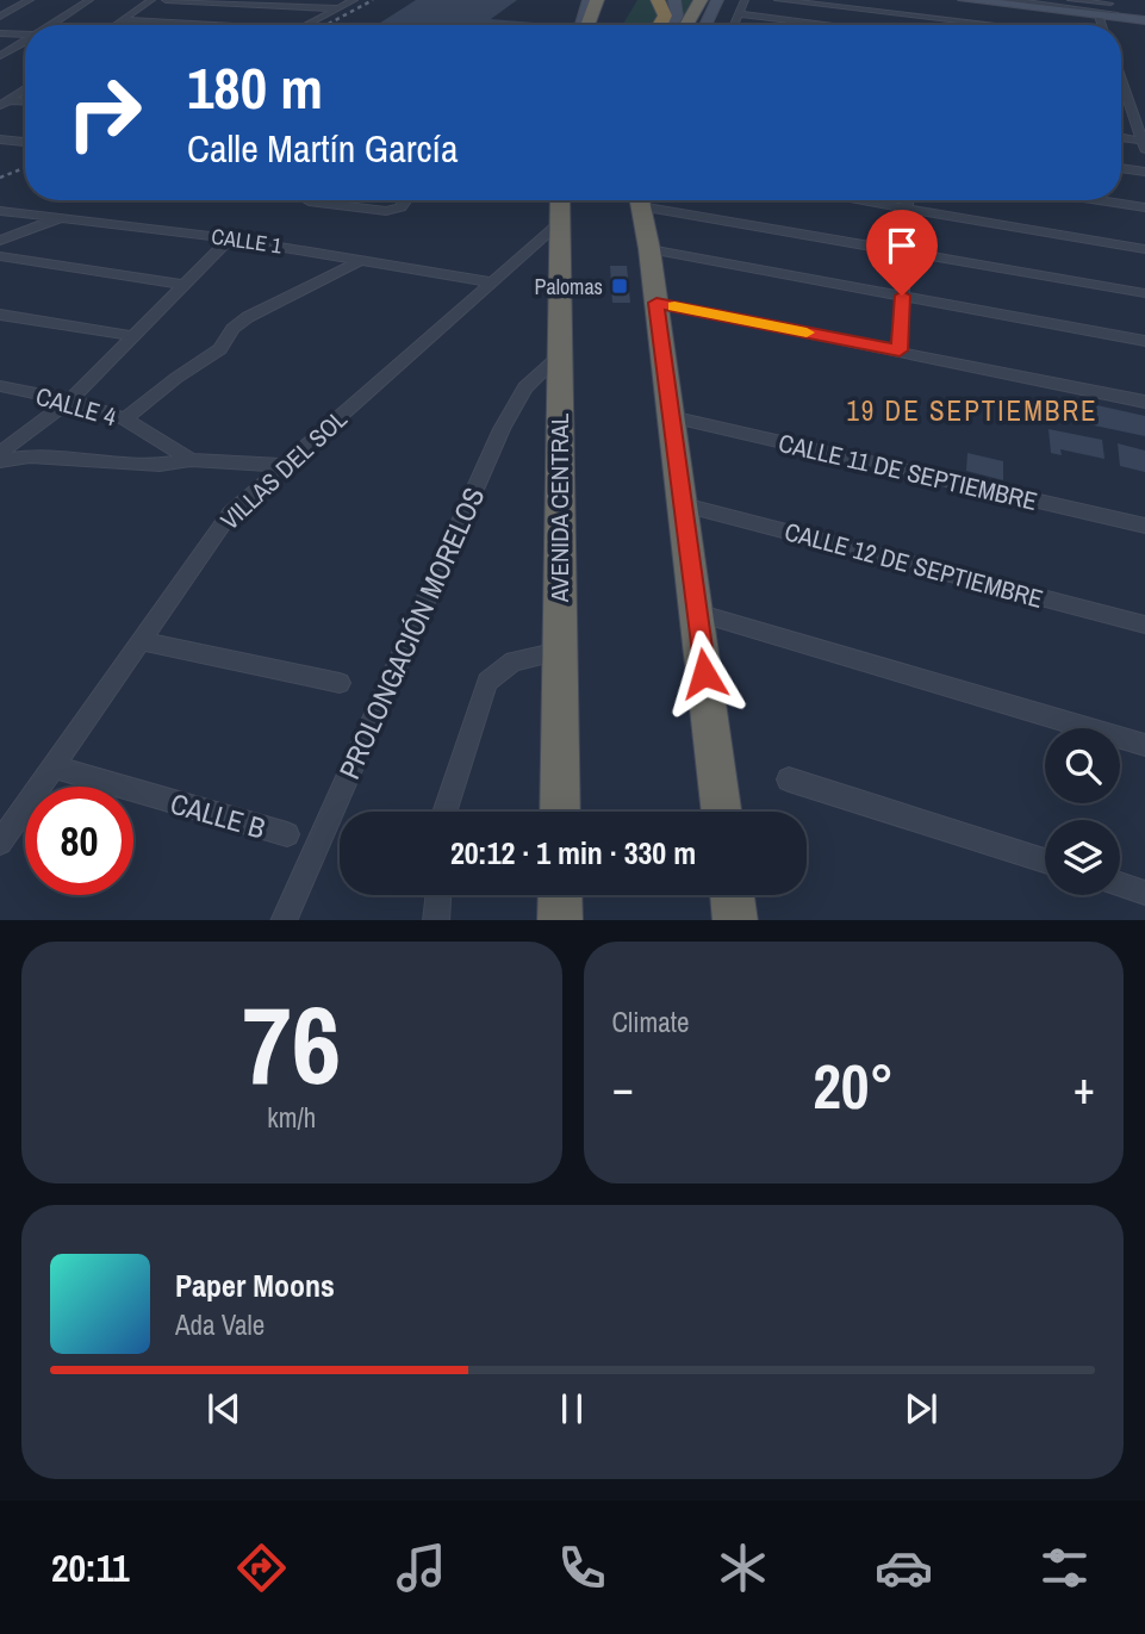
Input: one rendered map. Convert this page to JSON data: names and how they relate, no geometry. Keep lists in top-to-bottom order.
{
  "streets": {
    "highway": ["AVENIDA CENTRAL"],
    "street": [
      "CALLE 1",
      "CALLE 4",
      "VILLAS DEL SOL",
      "CALLE 11 DE SEPTIEMBRE",
      "CALLE 12 DE SEPTIEMBRE",
      "PROLONGACIÓN MORELOS",
      "CALLE B"
    ]
  },
  "crossings": [
    ["CALLE 1", "VILLAS DEL SOL"],
    ["VILLAS DEL SOL", "AVENIDA CENTRAL"],
    ["VILLAS DEL SOL", "CALLE B"],
    ["AVENIDA CENTRAL", "PROLONGACIÓN MORELOS"]
  ],
  "districts": ["19 DE SEPTIEMBRE"],
  "places": {
    "transit": ["Palomas"]
  },
  "page": {
    "turn": ["180 m", "Calle Martín García"],
    "limit": "80",
    "trip": "20:12 · 1 min · 330 m",
    "tile": [
      ["76", "km/h"],
      "Climate"
    ],
    "heat": ["−", "20°", "+"],
    "song": ["Paper Moons", "Ada Vale"],
    "tabs": "20:11"
  }
}
